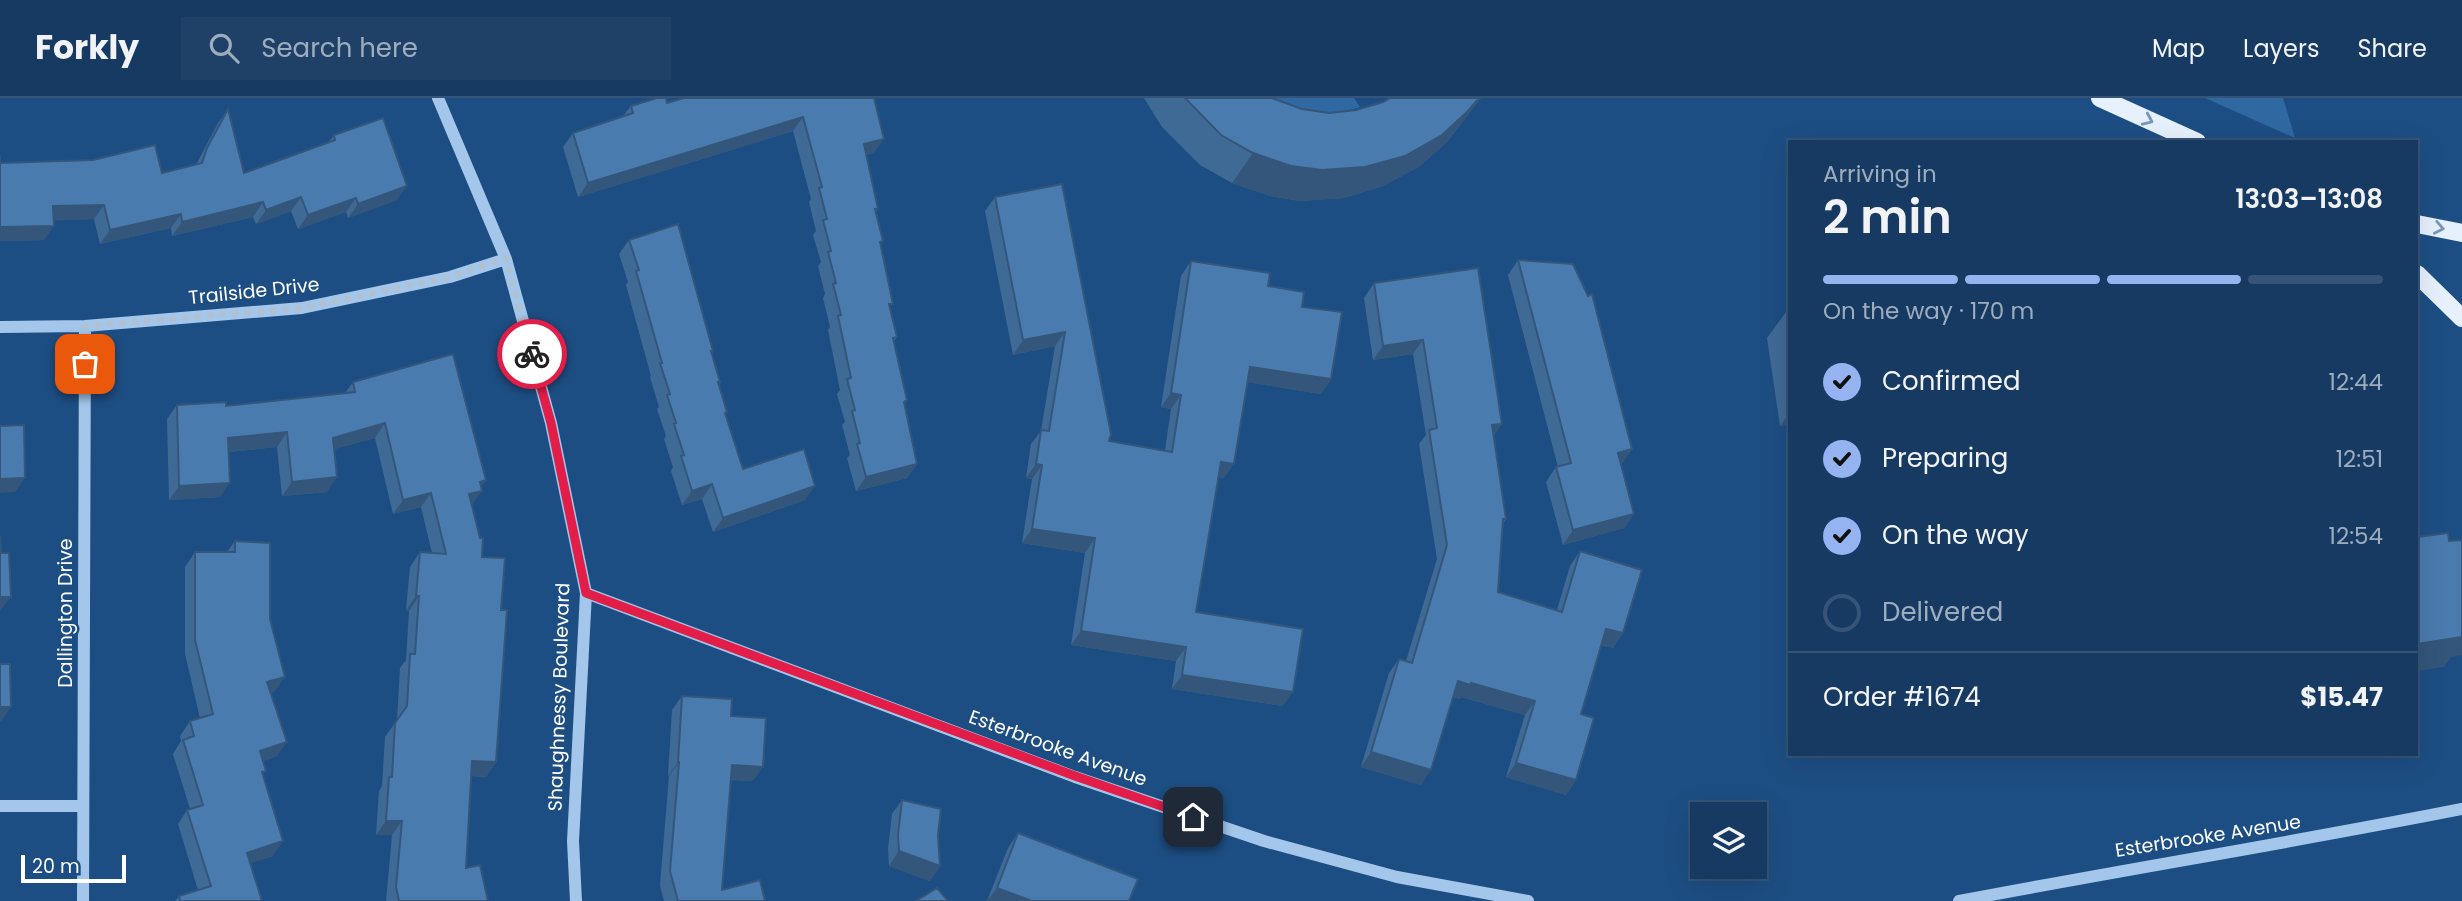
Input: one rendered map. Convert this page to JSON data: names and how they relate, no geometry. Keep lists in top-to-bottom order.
{
  "streets": {
    "street": [
      "Trailside Drive",
      "Dallington Drive",
      "Shaughnessy Boulevard",
      "Esterbrooke Avenue"
    ]
  },
  "crossings": [
    ["Trailside Drive", "Dallington Drive"],
    ["Trailside Drive", "Shaughnessy Boulevard"],
    ["Shaughnessy Boulevard", "Esterbrooke Avenue"]
  ],
  "scale_bar": "20 m",
  "page": {
    "header": "Forkly",
    "search": "Search here",
    "nav": ["Map", "Layers", "Share"],
    "heading": ["2 min", "Arriving in", "13:03–13:08"],
    "panel": ["Order #1674", "$15.47"],
    "bar": "On the way · 170 m",
    "list": [
      ["Confirmed", "12:44"],
      ["Preparing", "12:51"],
      ["On the way", "12:54"],
      "Delivered"
    ],
    "scale": "20 m"
  }
}
